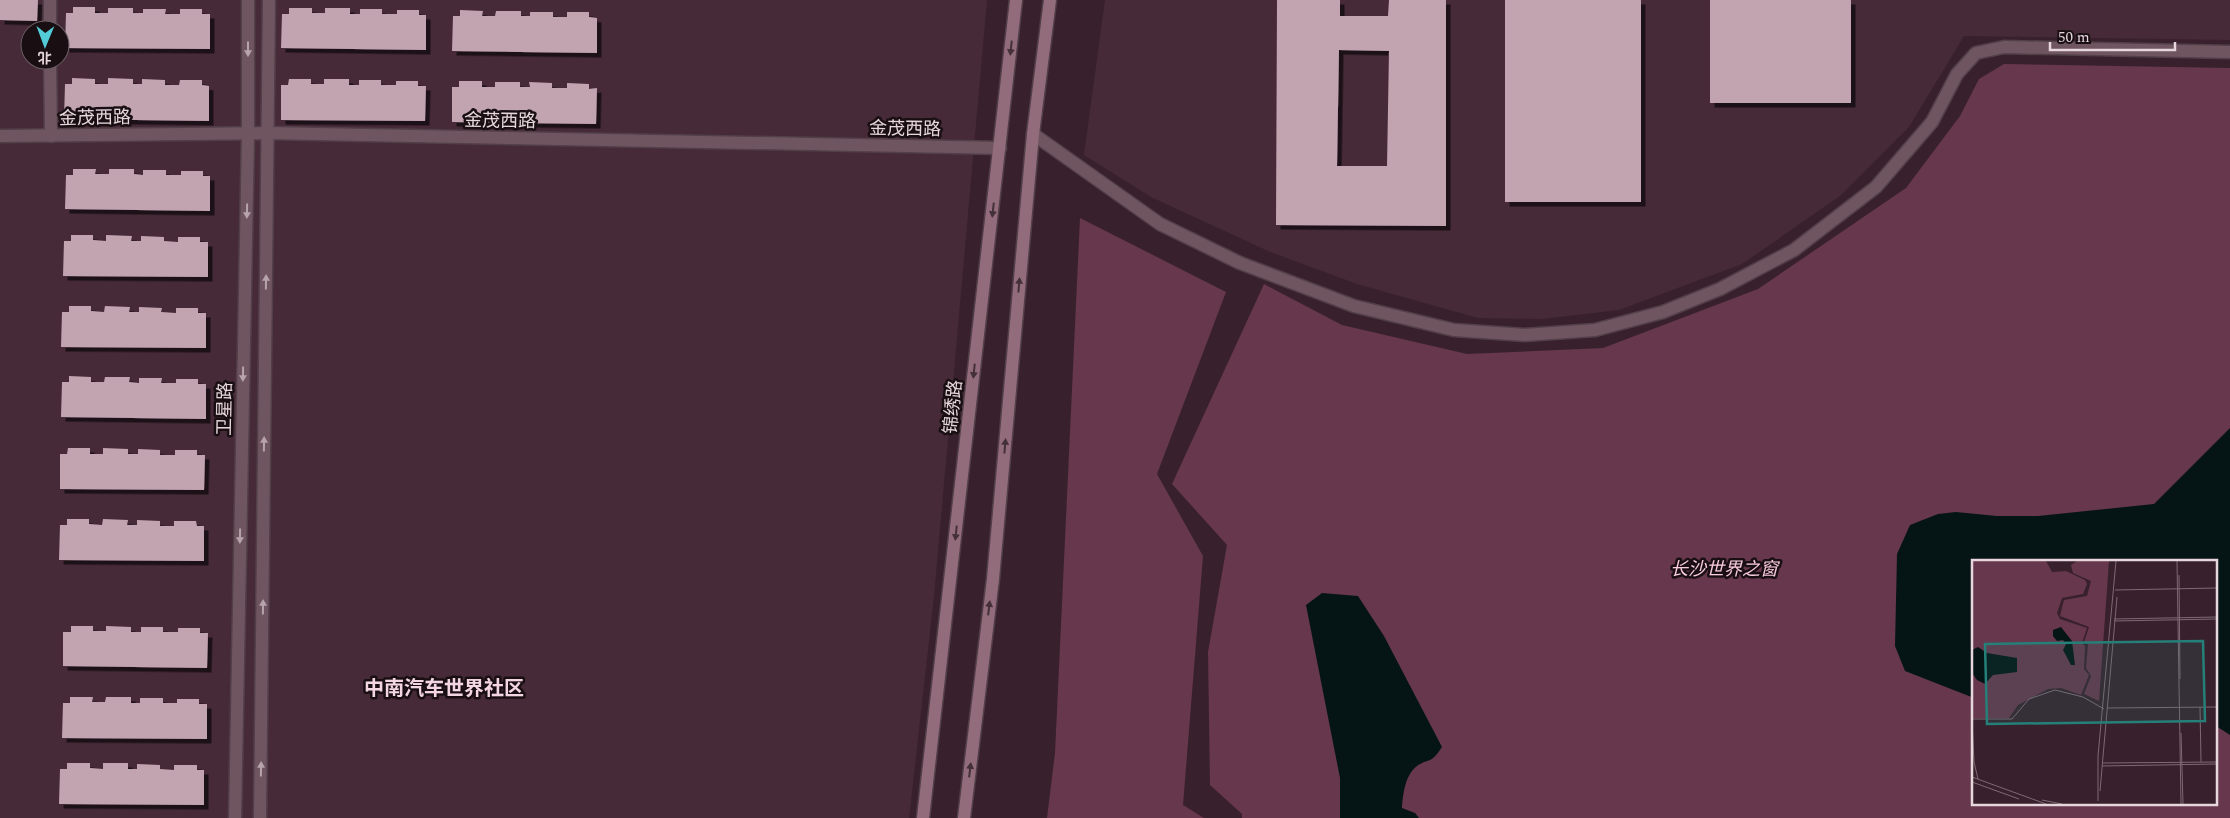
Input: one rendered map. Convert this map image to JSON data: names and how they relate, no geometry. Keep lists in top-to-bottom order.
{
  "streets": {
    "main road": ["锦绣路"],
    "street": ["金茂西路", "卫星路"]
  },
  "crossings": [
    ["金茂西路", "锦绣路"],
    ["金茂西路", "卫星路"]
  ],
  "districts": ["中南汽车世界社区"],
  "parks": ["长沙世界之窗"],
  "scale_bar": "50 m",
  "north": "bottom"
}
